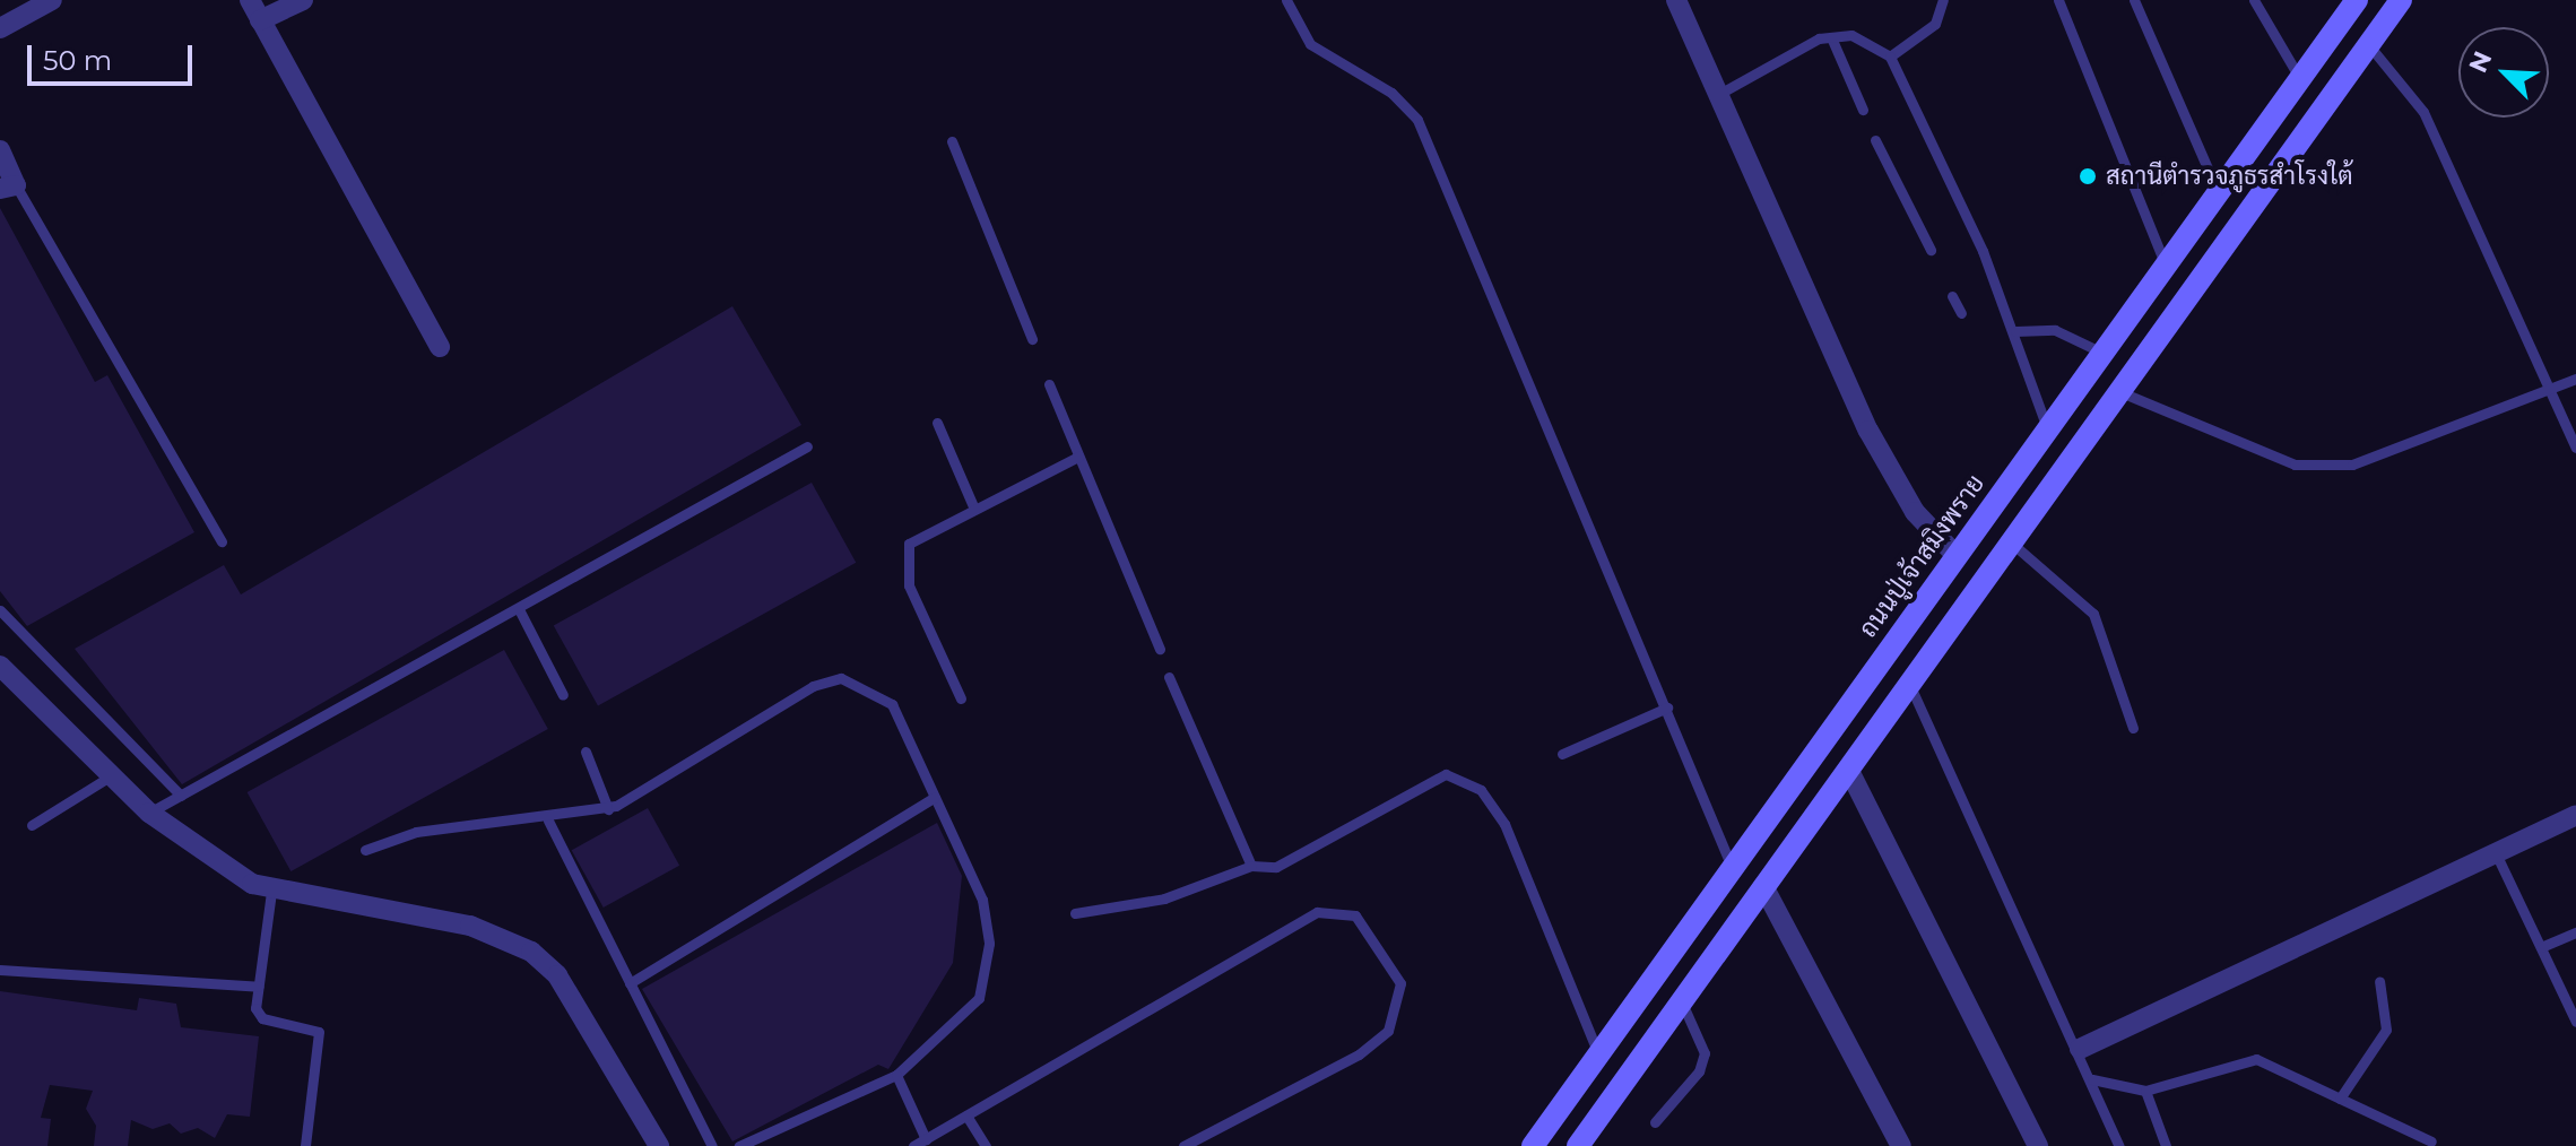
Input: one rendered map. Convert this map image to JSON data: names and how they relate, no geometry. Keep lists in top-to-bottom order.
{
  "streets": {
    "main road": ["ถนนปู่เจ้าสมิงพราย"]
  },
  "places": ["สถานีตำรวจภูธรสำโรงใต้"],
  "scale_bar": "50 m",
  "north": "top left"
}
